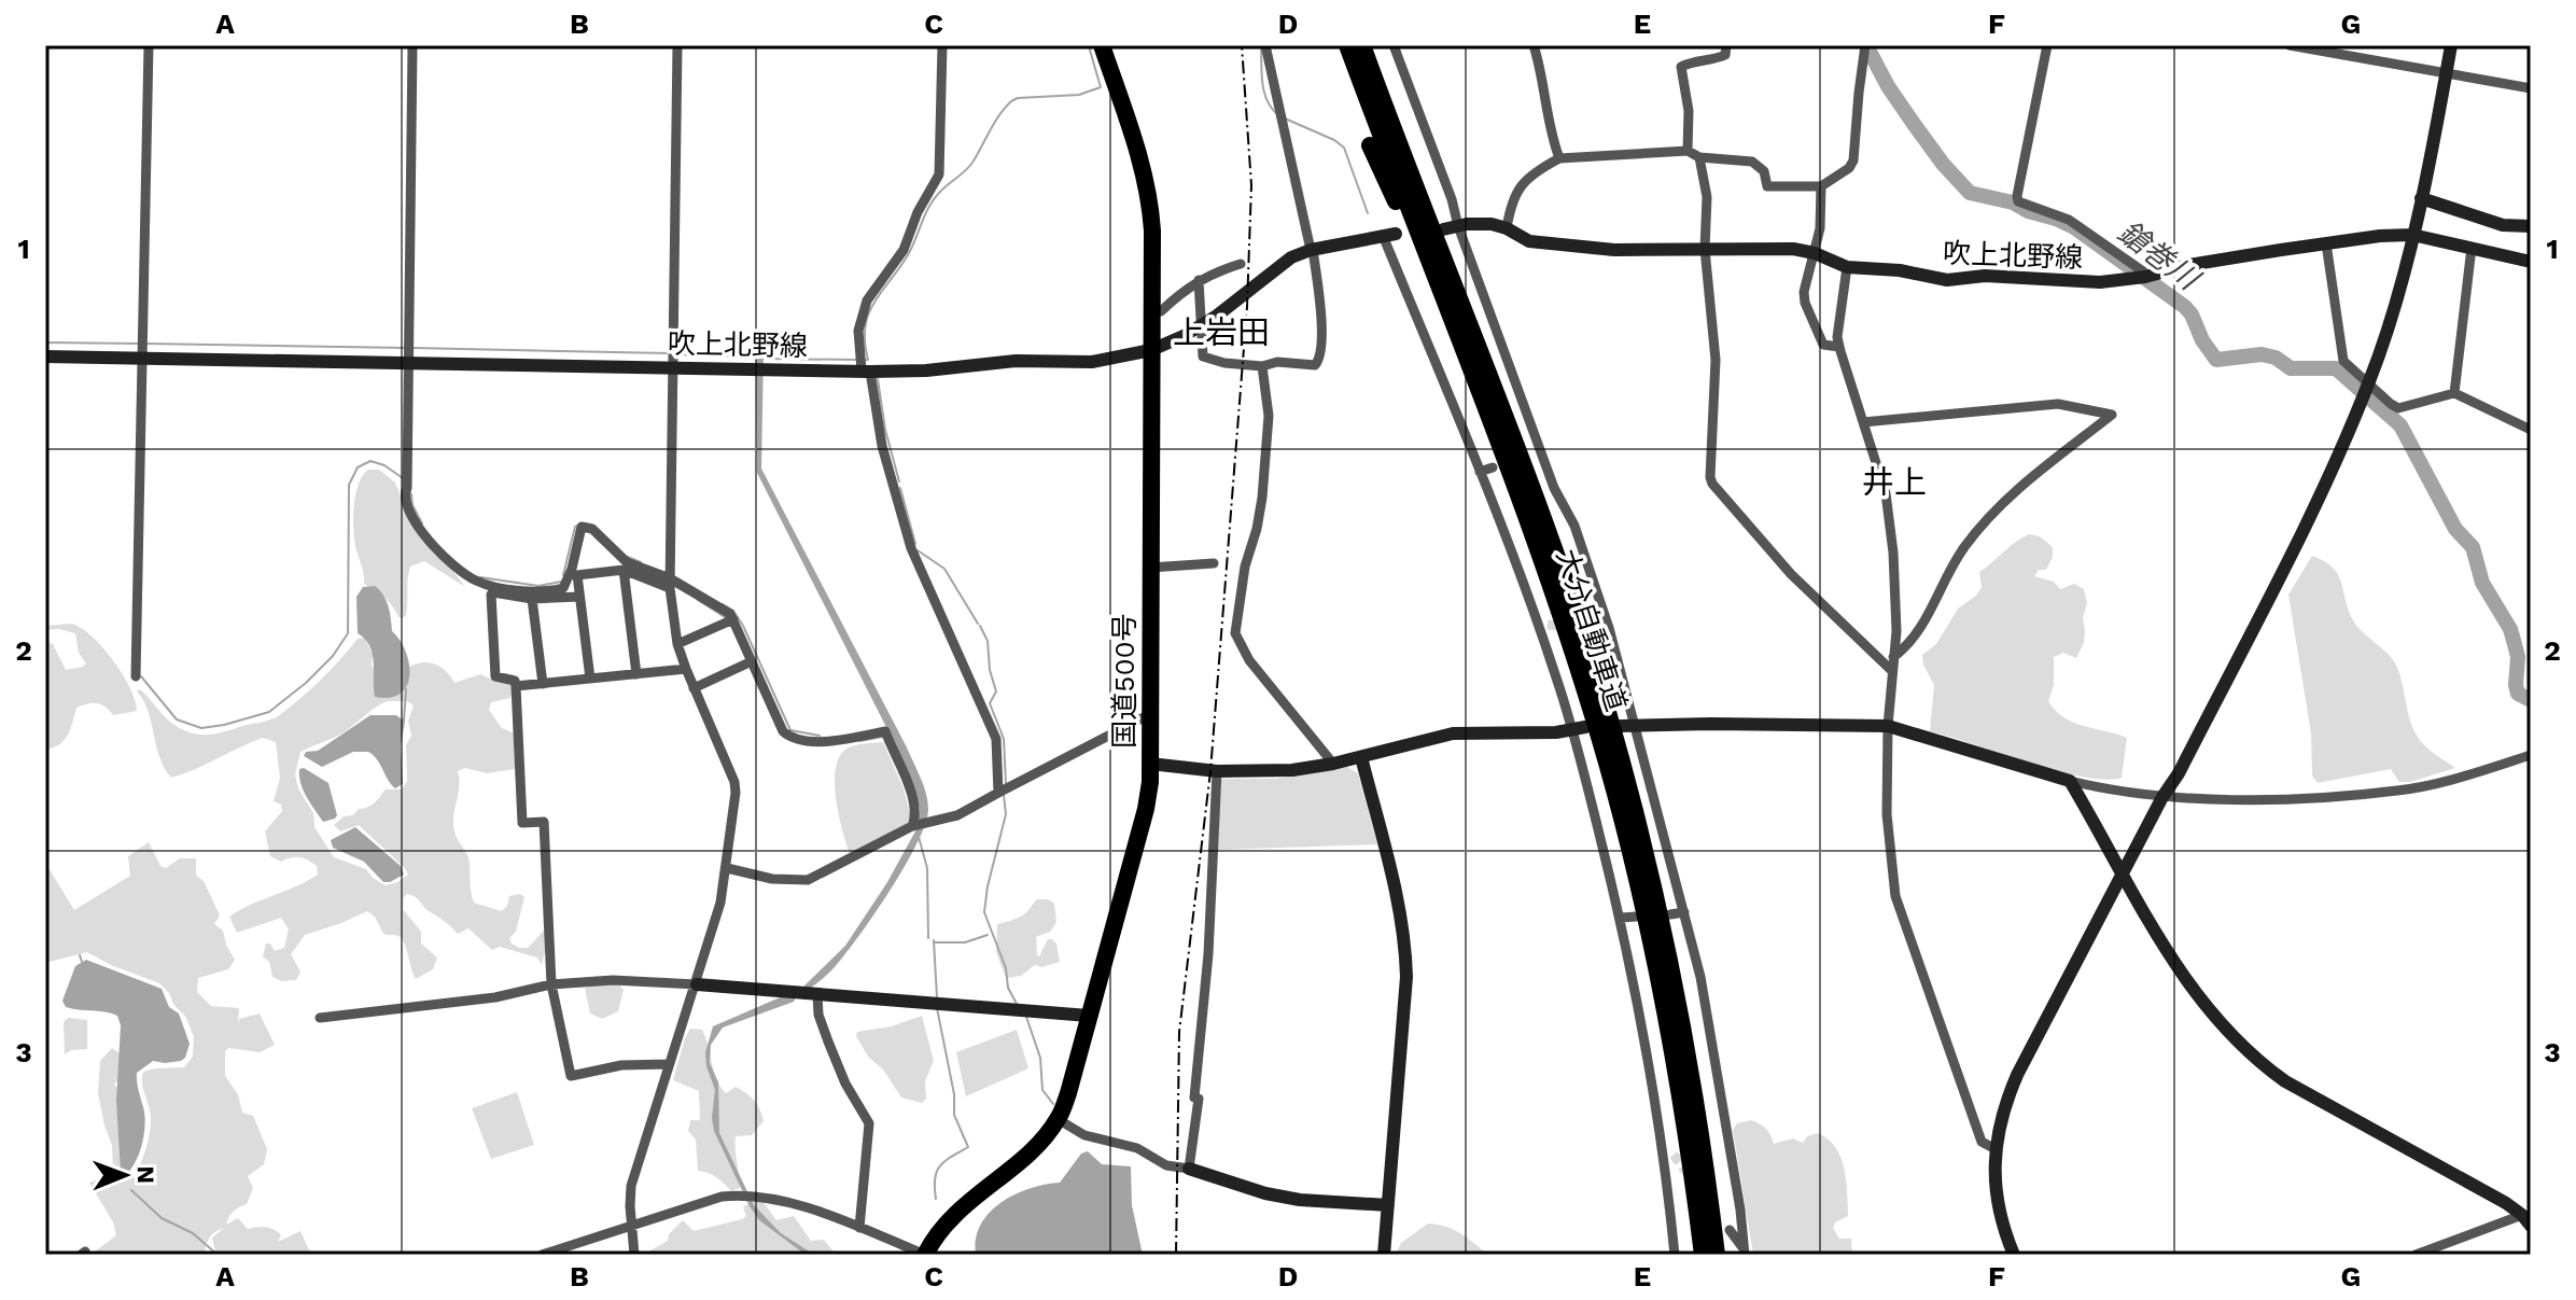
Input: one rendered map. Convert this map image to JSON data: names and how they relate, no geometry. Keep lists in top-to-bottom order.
{
  "streets": {
    "highway": ["大分自動車道", "国道500号"],
    "street": ["吹上北野線"]
  },
  "crossings": [
    ["吹上北野線", "国道500号"]
  ],
  "districts": ["上岩田", "井上"],
  "water": ["鎗巻川"],
  "north": "right",
  "grid": {
    "columns": [
      "A",
      "B",
      "C",
      "D",
      "E",
      "F",
      "G"
    ],
    "rows": ["1", "2", "3"]
  }
}
